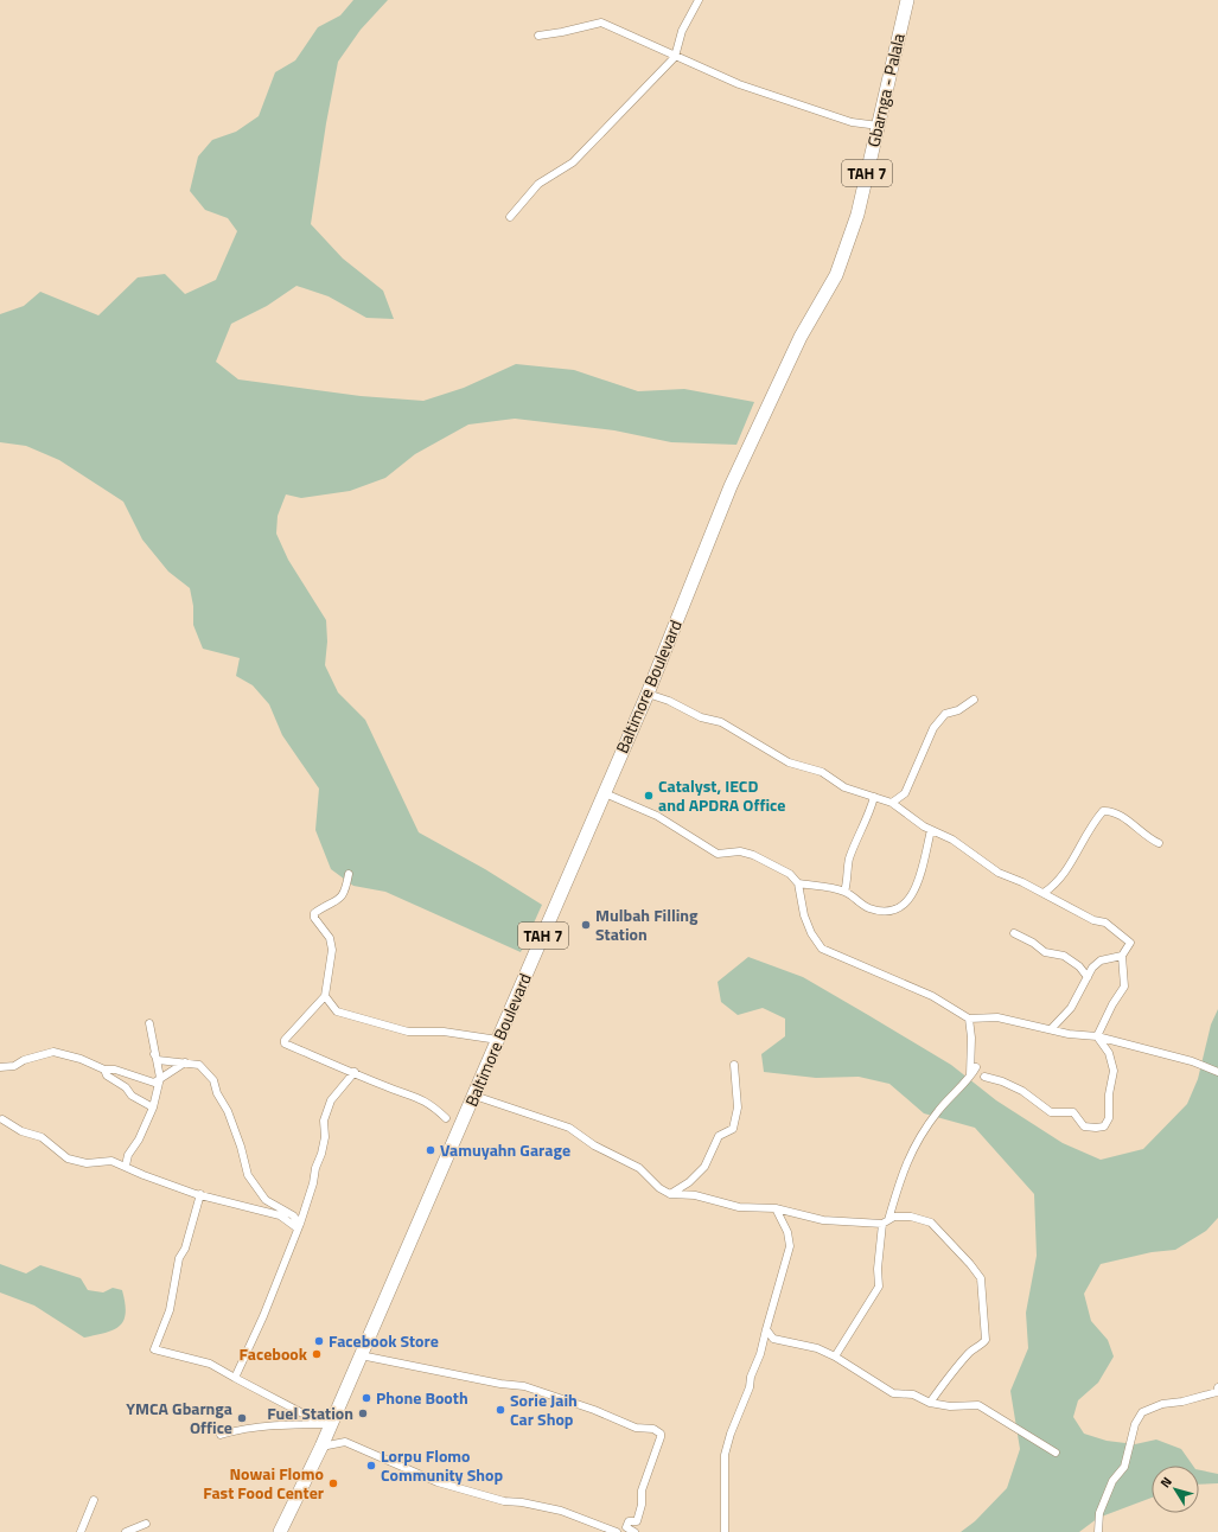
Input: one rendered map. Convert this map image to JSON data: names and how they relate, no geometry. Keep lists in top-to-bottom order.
{
  "streets": {
    "highway": ["Gbarnga - Palala", "TAH 7", "Baltimore Boulevard"]
  },
  "crossings": [
    ["Gbarnga - Palala", "Baltimore Boulevard"]
  ],
  "places": [
    "Catalyst, IECD and APDRA Office",
    "Mulbah Filling Station",
    "Vamuyahn Garage",
    "Facebook Store",
    "Facebook",
    "Phone Booth",
    "Sorie Jaih Car Shop",
    "Fuel Station",
    "YMCA Gbarnga Office",
    "Lorpu Flomo Community Shop",
    "Nowai Flomo Fast Food Center"
  ],
  "north": "top left"
}
